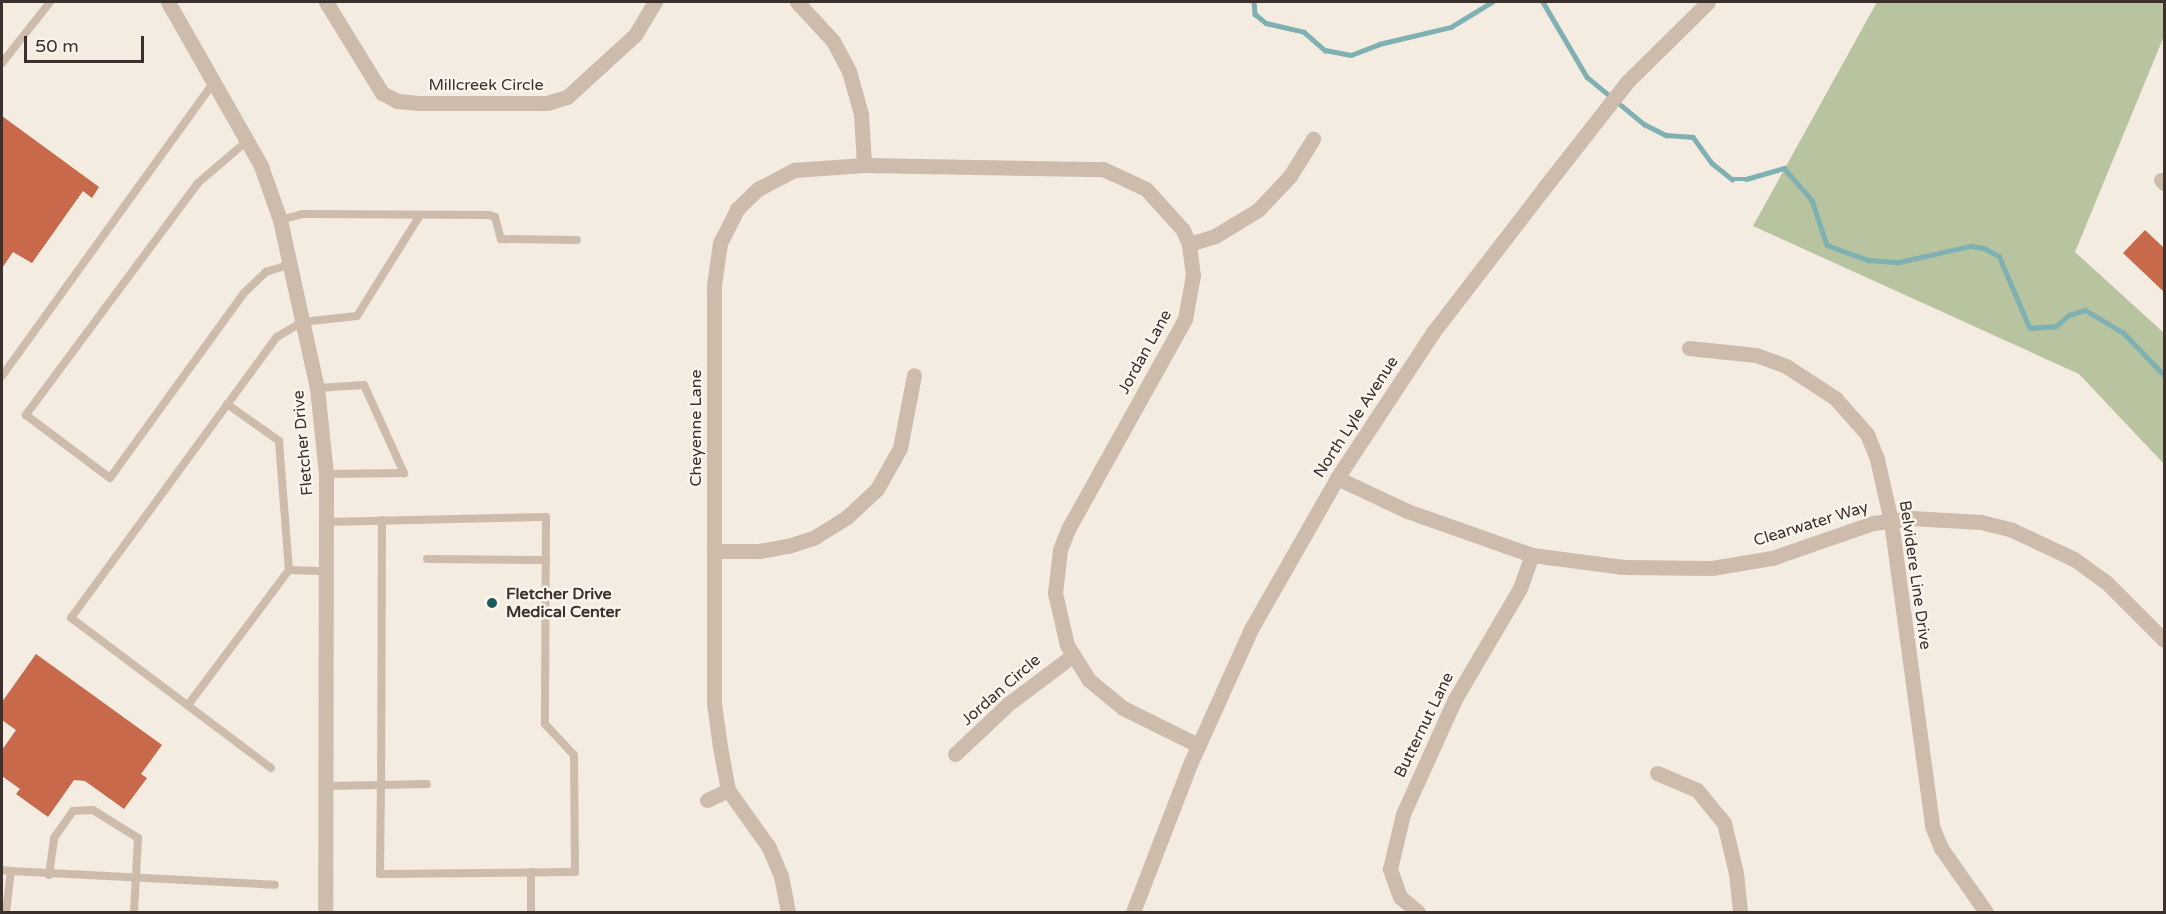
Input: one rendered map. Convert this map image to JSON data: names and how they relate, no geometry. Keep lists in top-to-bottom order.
{
  "streets": {
    "street": [
      "Millcreek Circle",
      "Jordan Lane",
      "North Lyle Avenue",
      "Cheyenne Lane",
      "Fletcher Drive",
      "Clearwater Way",
      "Belvidere Line Drive",
      "Jordan Circle",
      "Butternut Lane"
    ]
  },
  "crossings": [
    ["Jordan Lane", "North Lyle Avenue"],
    ["Jordan Lane", "Cheyenne Lane"],
    ["Jordan Lane", "Jordan Circle"],
    ["North Lyle Avenue", "Clearwater Way"],
    ["Clearwater Way", "Belvidere Line Drive"],
    ["Clearwater Way", "Butternut Lane"]
  ],
  "places": ["Fletcher Drive Medical Center"],
  "scale_bar": "50 m"
}
